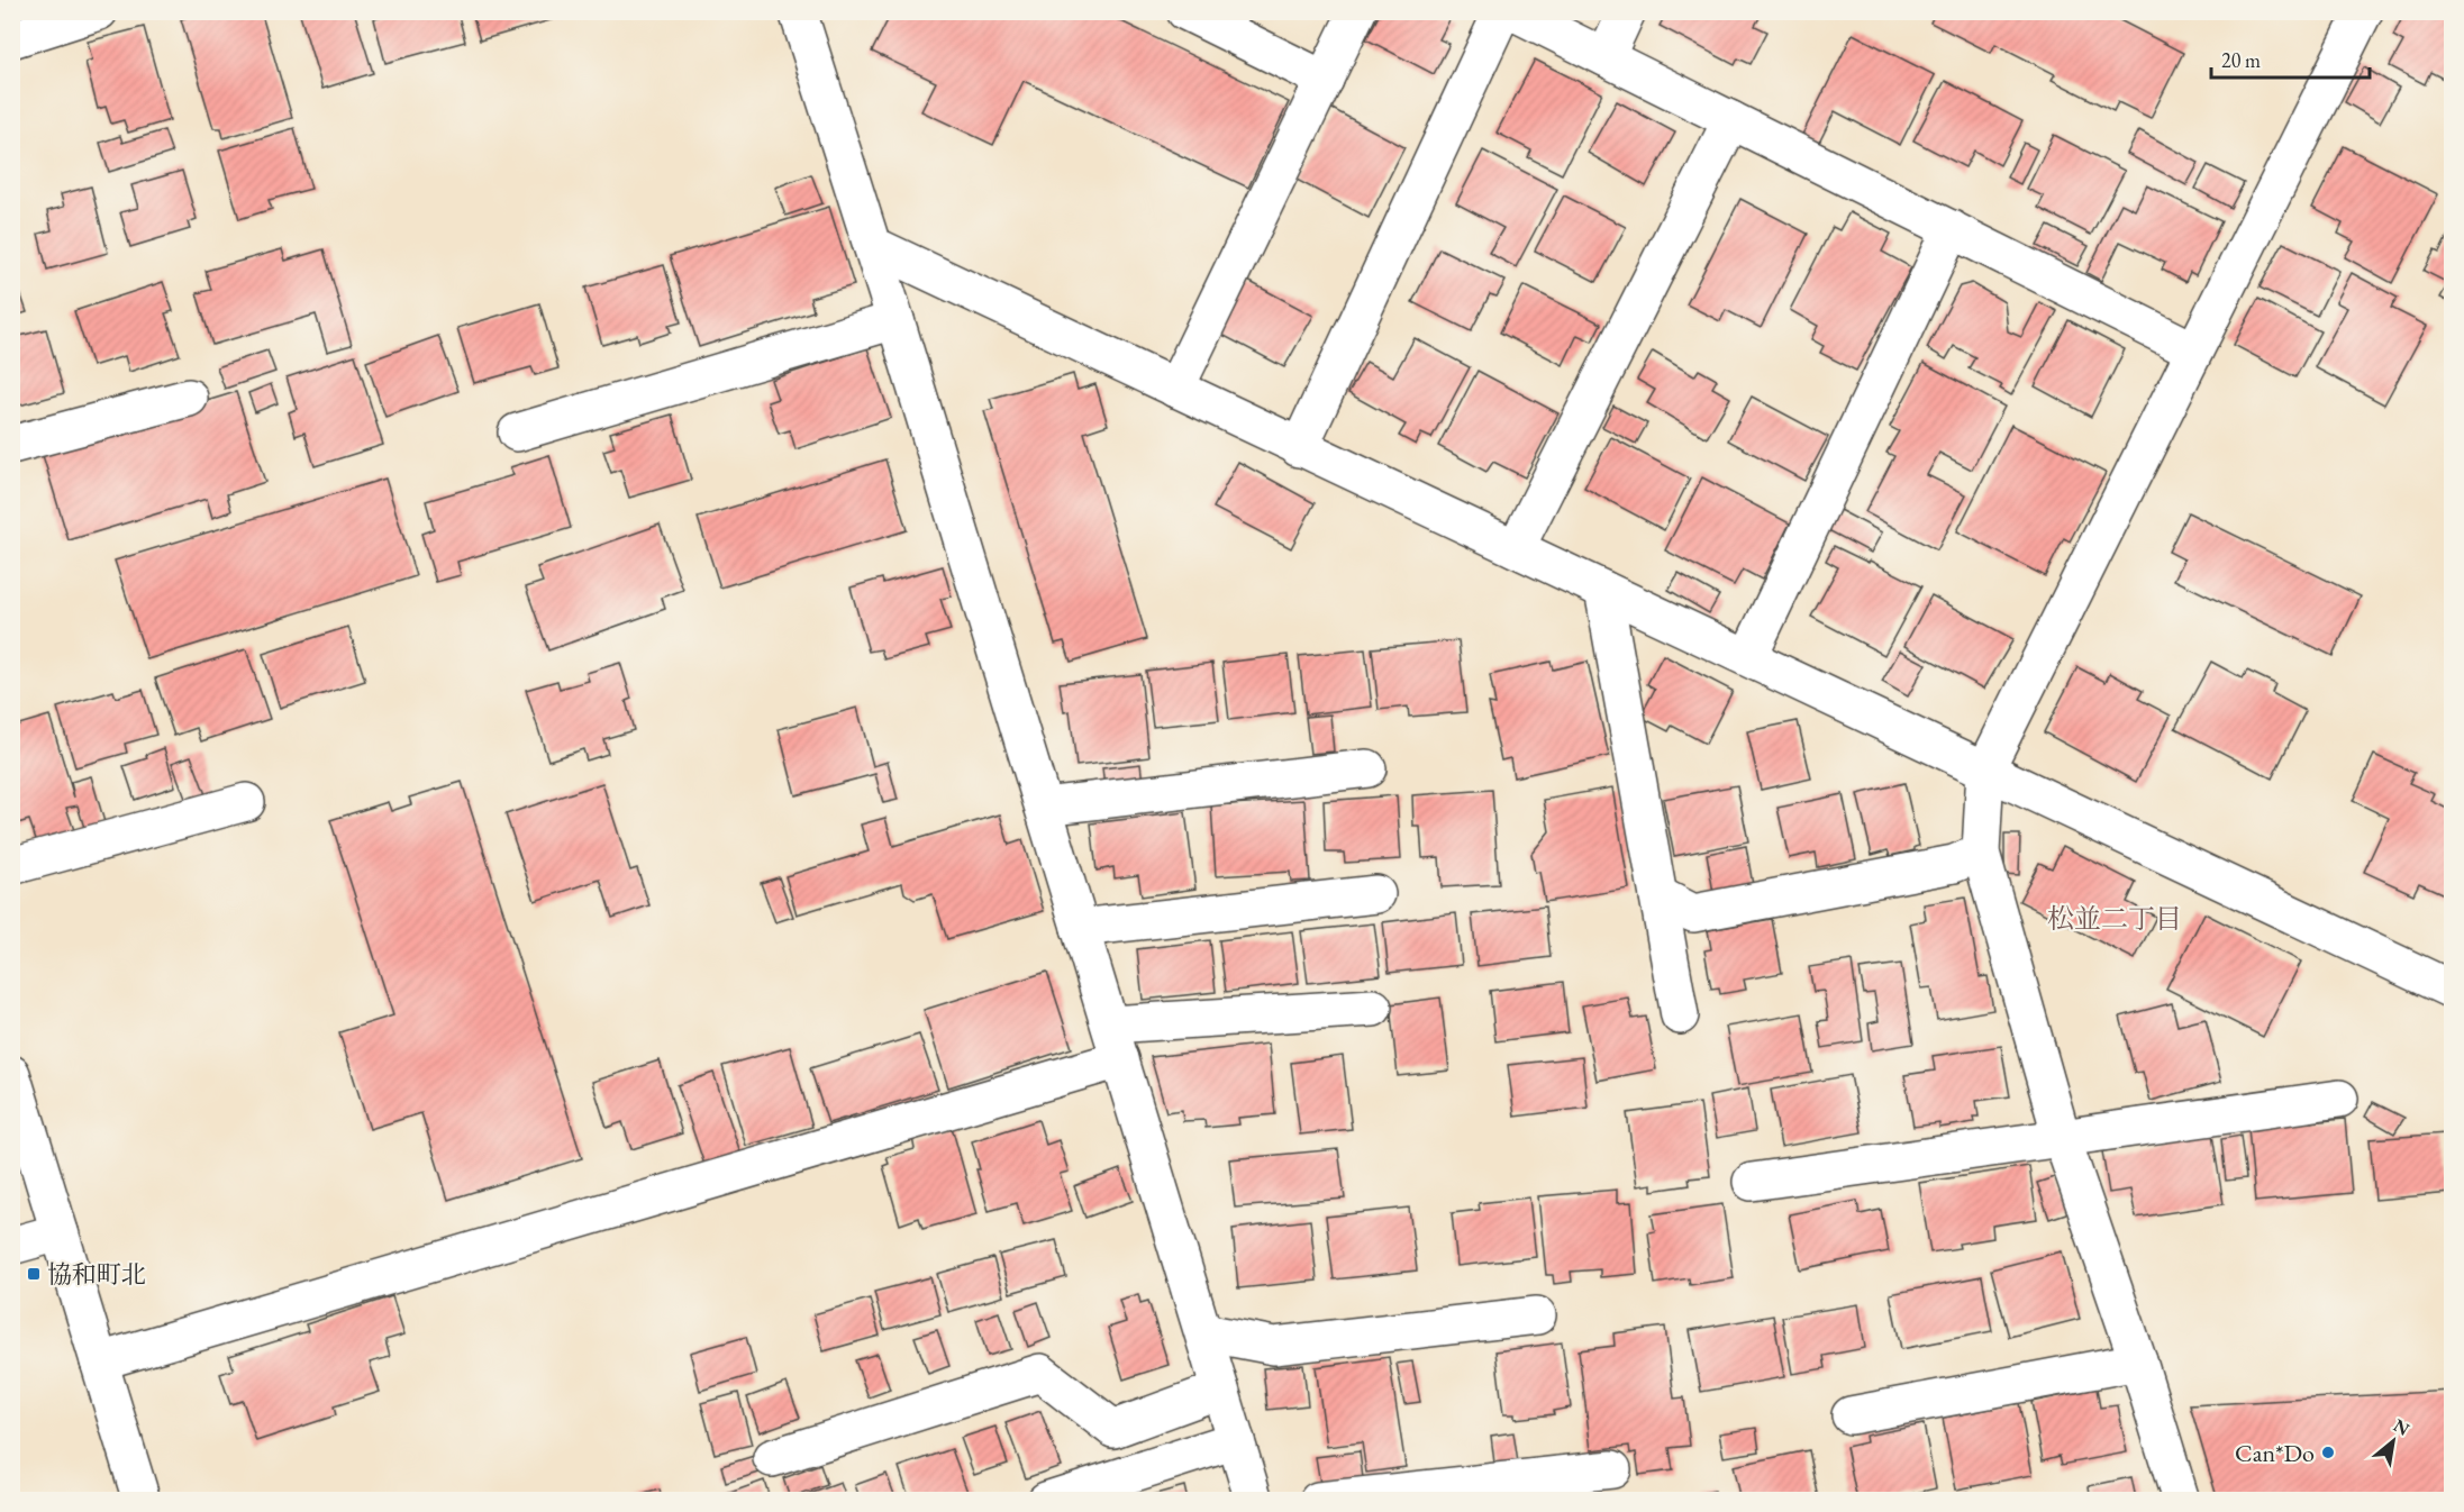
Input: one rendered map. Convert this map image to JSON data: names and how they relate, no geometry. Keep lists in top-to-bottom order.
{
  "districts": ["松並二丁目"],
  "places": {
    "transit": ["協和町北"],
    "other": ["Can*Do"]
  },
  "scale_bar": "20 m",
  "north": "top right"
}
